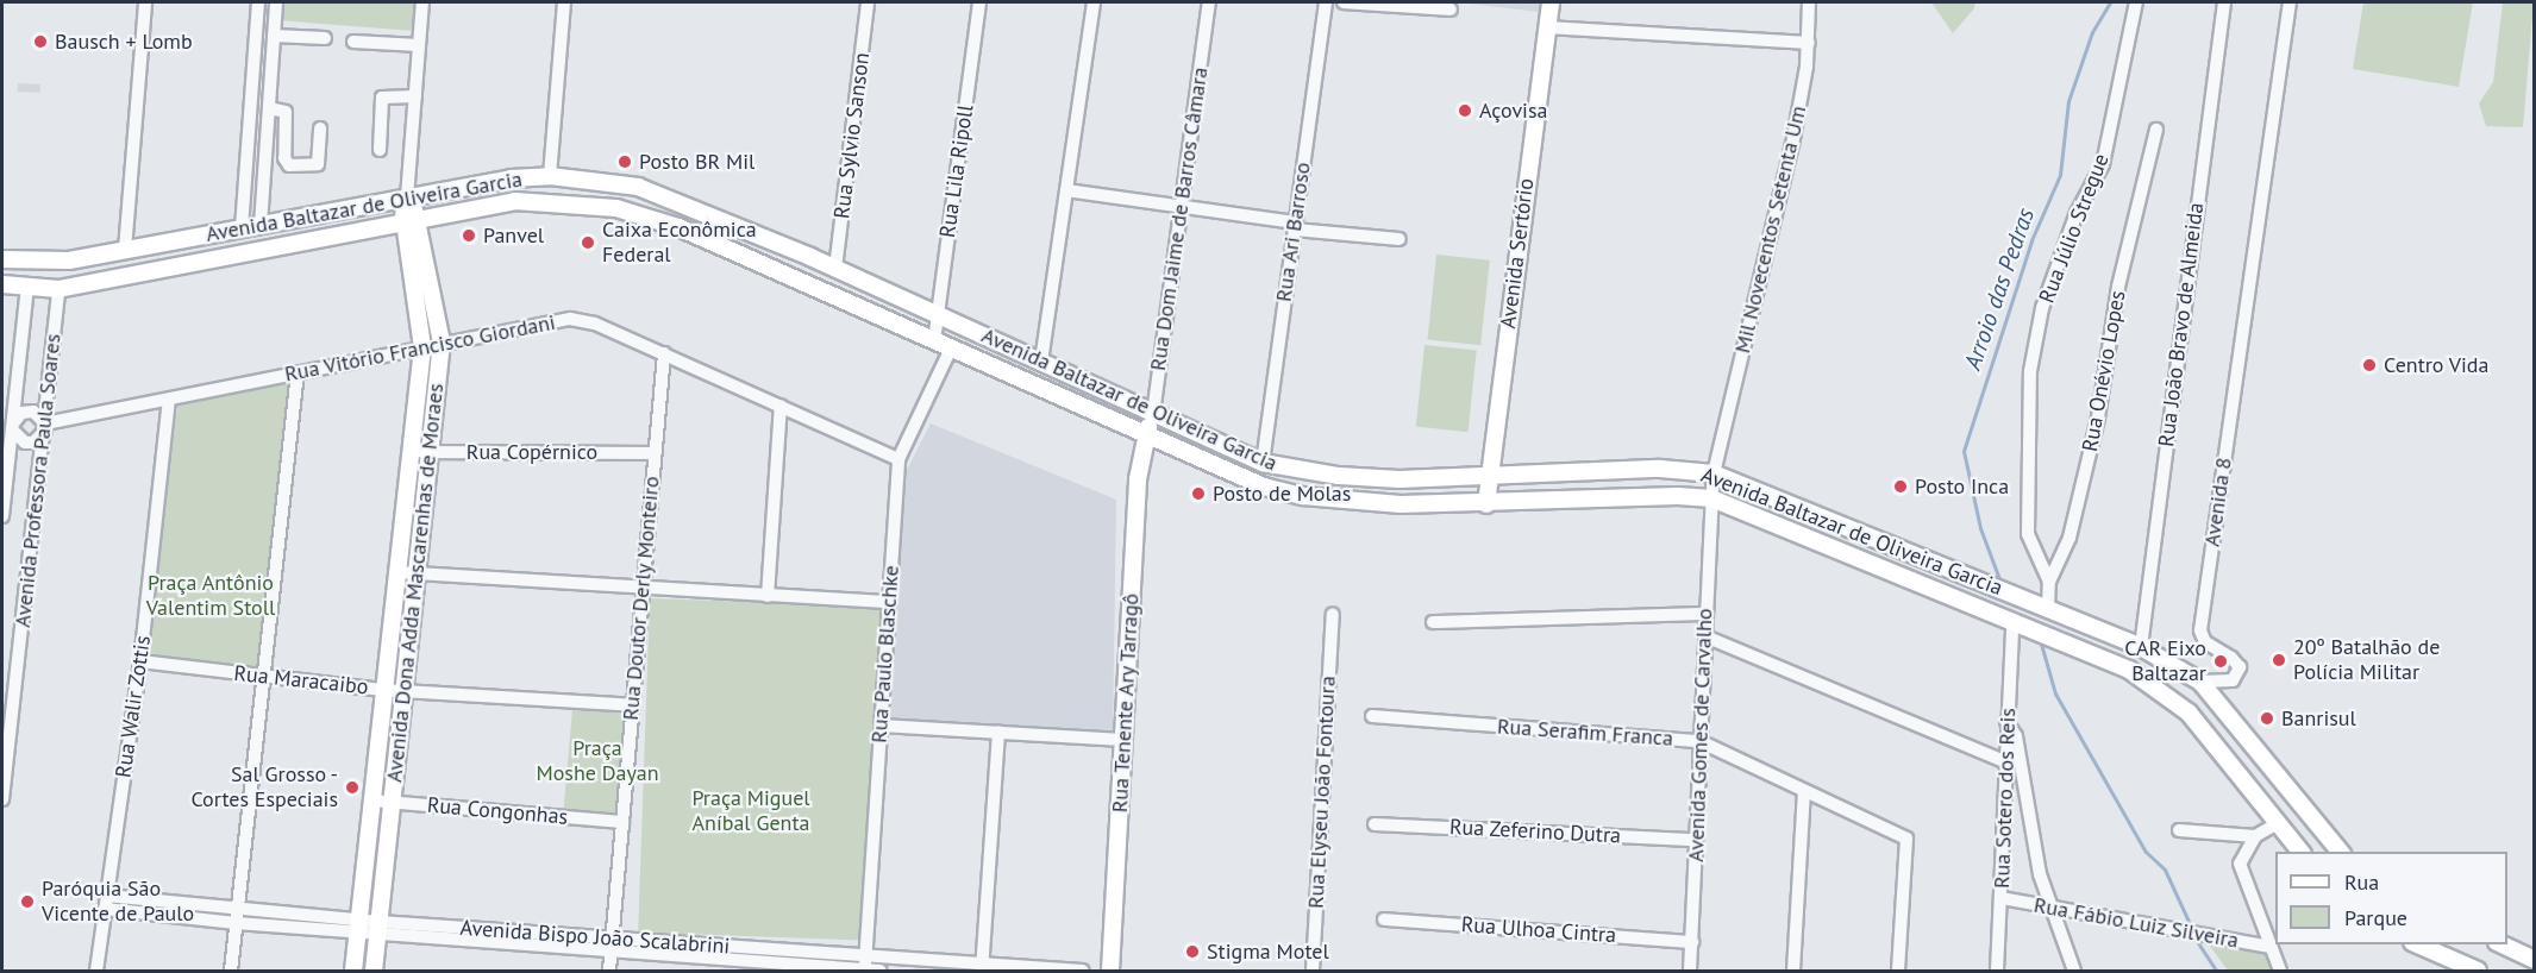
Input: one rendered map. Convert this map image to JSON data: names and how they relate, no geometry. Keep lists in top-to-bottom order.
{
  "streets": {
    "main road": [
      "Avenida Baltazar de Oliveira Garcia",
      "Rua Dom Jaime de Barros Câmara",
      "Avenida Sertório",
      "Avenida Dona Adda Mascarenhas de Moraes",
      "Rua Tenente Ary Tarragô"
    ],
    "street": [
      "Rua Sylvio Sanson",
      "Rua Lila Ripoll",
      "Rua Júlio Stregue",
      "Mil Novecentos Setenta Um",
      "Rua Ari Barroso",
      "Rua João Bravo de Almeida",
      "Rua Vitório Francisco Giordani",
      "Rua Onévio Lopes",
      "Rua Copérnico",
      "Avenida Professora Paula Soares",
      "Avenida 8",
      "Rua Doutor Derly Monteiro",
      "Rua Paulo Blaschke",
      "Rua Maracaibo",
      "Rua Walir Zottis",
      "Rua Serafim Franca",
      "Avenida Gomes de Carvalho",
      "Rua Elyseu João Fontoura",
      "Rua Sotero dos Reis",
      "Rua Congonhas",
      "Rua Zeferino Dutra",
      "Rua Fábio Luiz Silveira",
      "Rua Ulhoa Cintra",
      "Avenida Bispo João Scalabrini"
    ]
  },
  "crossings": [
    ["Rua Sylvio Sanson", "Avenida Baltazar de Oliveira Garcia"],
    ["Rua Lila Ripoll", "Avenida Baltazar de Oliveira Garcia"],
    ["Avenida Baltazar de Oliveira Garcia", "Rua Dom Jaime de Barros Câmara"],
    ["Avenida Baltazar de Oliveira Garcia", "Mil Novecentos Setenta Um"],
    ["Avenida Baltazar de Oliveira Garcia", "Rua Ari Barroso"],
    ["Avenida Baltazar de Oliveira Garcia", "Avenida Sertório"],
    ["Avenida Baltazar de Oliveira Garcia", "Rua João Bravo de Almeida"],
    ["Avenida Baltazar de Oliveira Garcia", "Rua Onévio Lopes"],
    ["Avenida Baltazar de Oliveira Garcia", "Avenida Professora Paula Soares"],
    ["Avenida Baltazar de Oliveira Garcia", "Avenida 8"],
    ["Avenida Baltazar de Oliveira Garcia", "Avenida Dona Adda Mascarenhas de Moraes"],
    ["Avenida Baltazar de Oliveira Garcia", "Rua Paulo Blaschke"],
    ["Avenida Baltazar de Oliveira Garcia", "Rua Tenente Ary Tarragô"],
    ["Avenida Baltazar de Oliveira Garcia", "Avenida Gomes de Carvalho"],
    ["Avenida Baltazar de Oliveira Garcia", "Rua Sotero dos Reis"],
    ["Rua Dom Jaime de Barros Câmara", "Rua Tenente Ary Tarragô"],
    ["Rua Júlio Stregue", "Rua Onévio Lopes"],
    ["Mil Novecentos Setenta Um", "Avenida Gomes de Carvalho"],
    ["Rua Vitório Francisco Giordani", "Avenida Professora Paula Soares"],
    ["Rua Vitório Francisco Giordani", "Avenida Dona Adda Mascarenhas de Moraes"],
    ["Rua Vitório Francisco Giordani", "Rua Doutor Derly Monteiro"],
    ["Rua Vitório Francisco Giordani", "Rua Paulo Blaschke"],
    ["Rua Vitório Francisco Giordani", "Rua Walir Zottis"],
    ["Rua Copérnico", "Avenida Dona Adda Mascarenhas de Moraes"],
    ["Rua Copérnico", "Rua Doutor Derly Monteiro"],
    ["Avenida Dona Adda Mascarenhas de Moraes", "Rua Maracaibo"],
    ["Avenida Dona Adda Mascarenhas de Moraes", "Rua Congonhas"],
    ["Avenida Dona Adda Mascarenhas de Moraes", "Avenida Bispo João Scalabrini"],
    ["Rua Doutor Derly Monteiro", "Rua Maracaibo"],
    ["Rua Doutor Derly Monteiro", "Rua Congonhas"],
    ["Rua Doutor Derly Monteiro", "Avenida Bispo João Scalabrini"],
    ["Rua Paulo Blaschke", "Avenida Bispo João Scalabrini"],
    ["Rua Maracaibo", "Rua Walir Zottis"],
    ["Rua Walir Zottis", "Avenida Bispo João Scalabrini"],
    ["Rua Serafim Franca", "Avenida Gomes de Carvalho"],
    ["Avenida Gomes de Carvalho", "Rua Zeferino Dutra"],
    ["Avenida Gomes de Carvalho", "Rua Ulhoa Cintra"],
    ["Rua Sotero dos Reis", "Rua Fábio Luiz Silveira"]
  ],
  "water": ["Arroio das Pedras"],
  "parks": ["Praça Antônio Valentim Stoll", "Praça Moshe Dayan", "Praça Miguel Aníbal Genta"],
  "places": [
    "Bausch + Lomb",
    "Açovisa",
    "Posto BR Mil",
    "Panvel",
    "Caixa Econômica Federal",
    "Centro Vida",
    "Posto Inca",
    "Posto de Molas",
    "20º Batalhão de Polícia Militar",
    "CAR Eixo Baltazar",
    "Banrisul",
    "Sal Grosso - Cortes Especiais",
    "Paróquia São Vicente de Paulo",
    "Stigma Motel"
  ],
  "legend": ["Rua", "Parque"]
}
